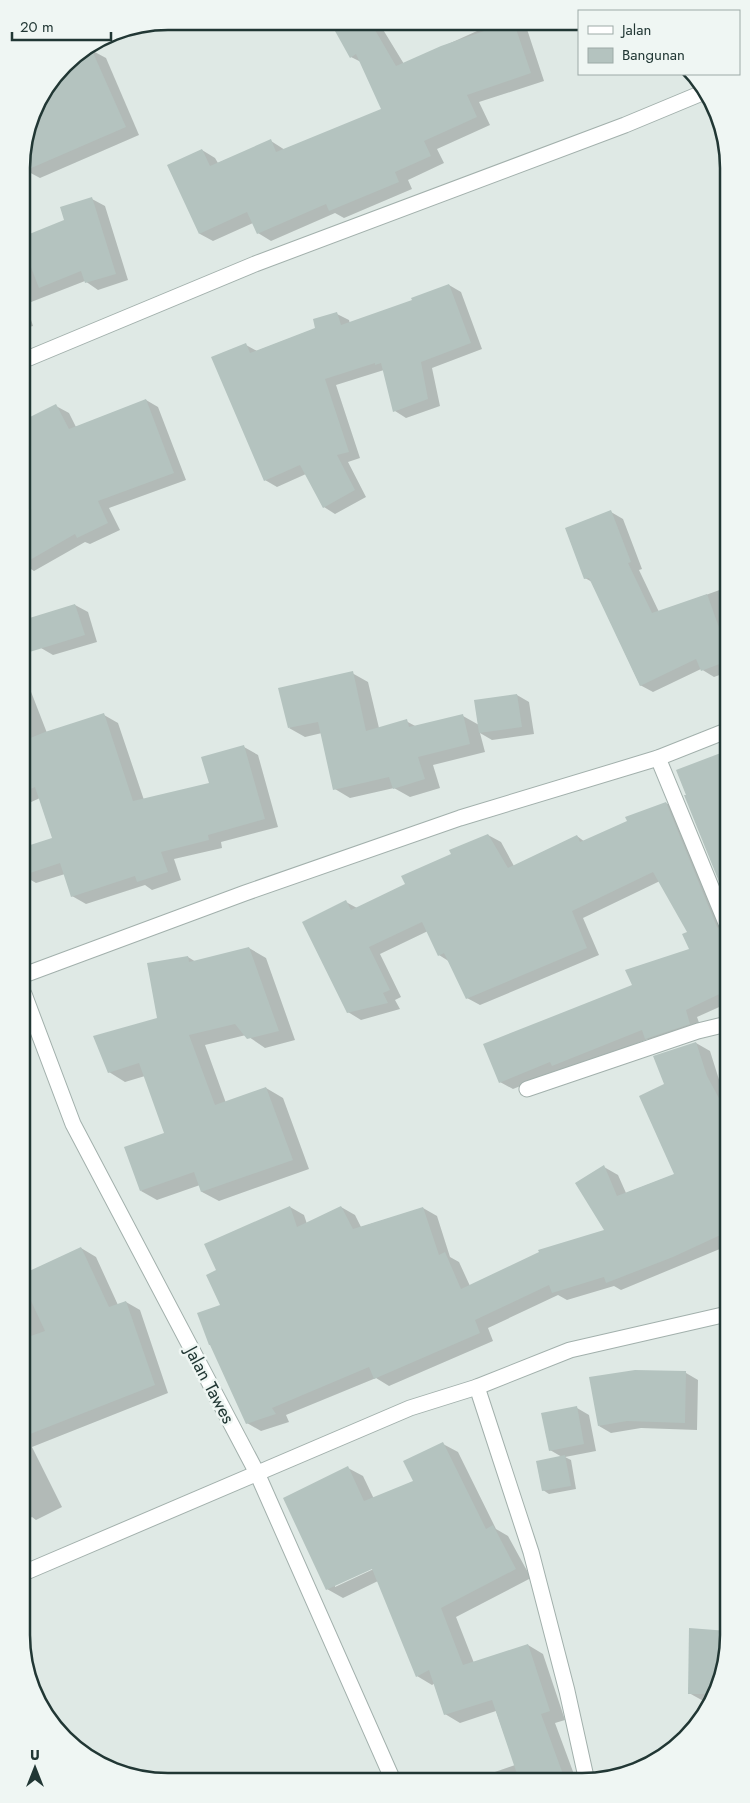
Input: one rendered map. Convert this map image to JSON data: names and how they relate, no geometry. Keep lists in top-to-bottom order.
{
  "streets": {
    "street": ["Jalan Tawes"]
  },
  "legend": ["Jalan", "Bangunan"],
  "scale_bar": "20 m",
  "north": "top"
}
